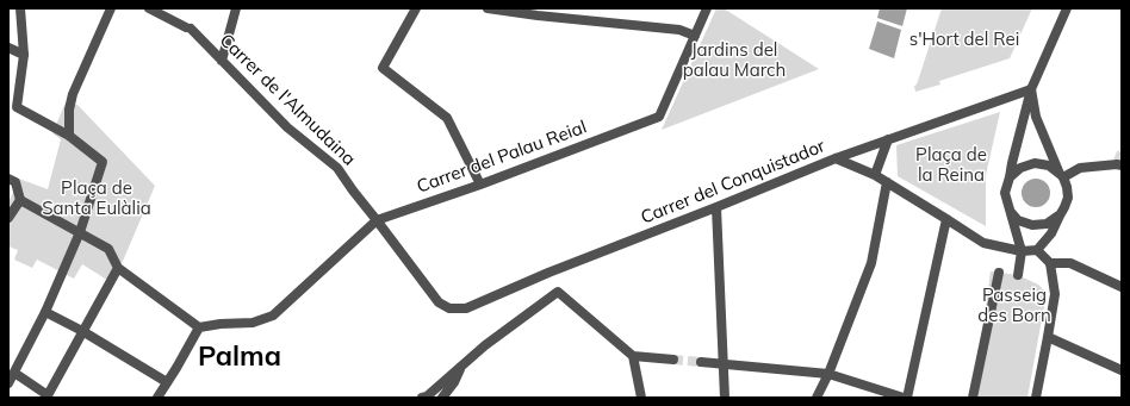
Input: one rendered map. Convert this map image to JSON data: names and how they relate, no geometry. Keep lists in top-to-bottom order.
{
  "streets": {
    "street": ["Carrer de l'Almudaina", "Carrer del Palau Reial", "Carrer del Conquistador"]
  },
  "crossings": [
    ["Carrer de l'Almudaina", "Carrer del Palau Reial"],
    ["Carrer de l'Almudaina", "Carrer del Conquistador"]
  ],
  "districts": ["Palma"],
  "parks": [
    "s'Hort del Rei",
    "Jardins del palau March",
    "Plaça de la Reina",
    "Plaça de Santa Eulàlia",
    "Passeig des Born"
  ]
}
